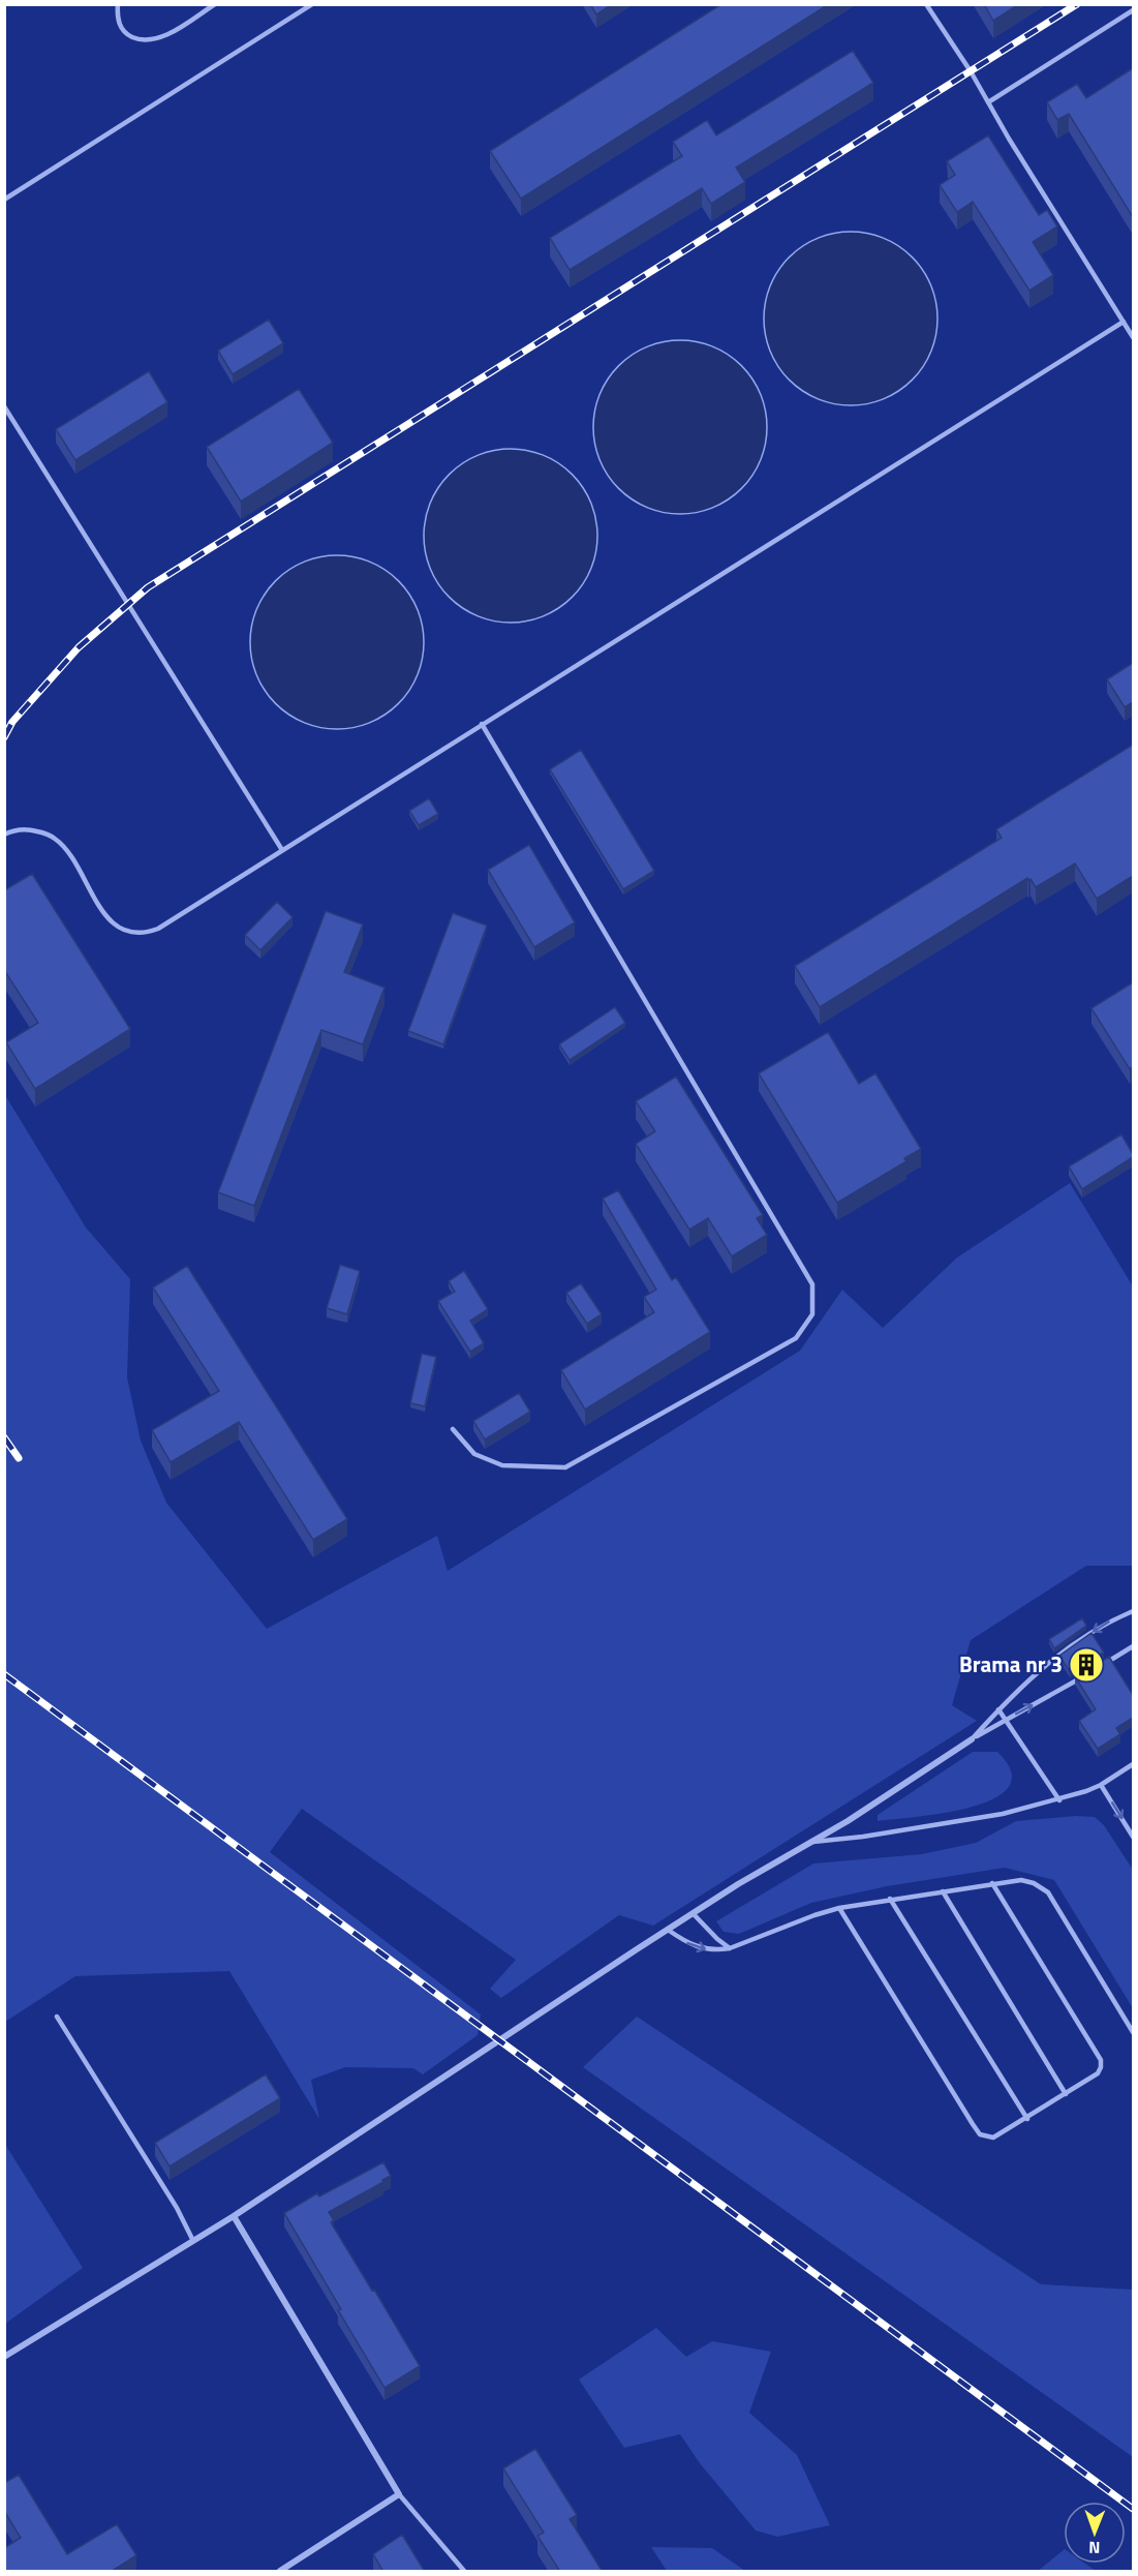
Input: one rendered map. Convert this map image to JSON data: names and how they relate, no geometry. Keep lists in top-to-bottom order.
{
  "places": {
    "building": ["Brama nr 3"]
  },
  "north": "bottom"
}
